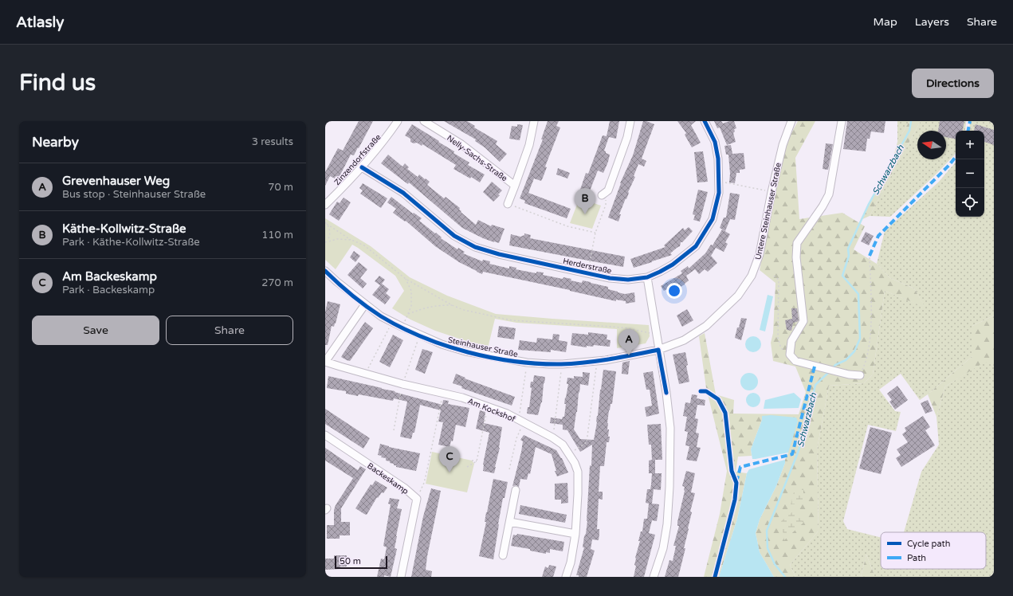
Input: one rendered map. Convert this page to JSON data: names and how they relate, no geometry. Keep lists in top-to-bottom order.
{
  "streets": {
    "street": [
      "Nelly-Sachs-Straße",
      "Zinzendorfstraße",
      "Untere Steinhauser Straße",
      "Herderstraße",
      "Steinhauser Straße",
      "Am Kockshof",
      "Backeskamp"
    ]
  },
  "crossings": [
    ["Zinzendorfstraße", "Herderstraße"],
    ["Untere Steinhauser Straße", "Steinhauser Straße"]
  ],
  "water": ["Schwarzbach"],
  "legend": ["Cycle path", "Path"],
  "scale_bar": "50 m",
  "north": "left",
  "page": {
    "header": "Atlasly",
    "nav": ["Map", "Layers", "Share"],
    "buttons": [
      "Directions",
      ["Save", "Share"]
    ],
    "title": "Find us",
    "heading": ["Nearby", "3 results"],
    "map_buttons": ["+", "−"],
    "list": [
      {
        "mark": "A",
        "name": "Grevenhauser Weg",
        "note": "Bus stop · Steinhauser Straße",
        "value": "70 m"
      },
      {
        "mark": "B",
        "name": "Käthe-Kollwitz-Straße",
        "note": "Park · Käthe-Kollwitz-Straße",
        "value": "110 m"
      },
      {
        "mark": "C",
        "name": "Am Backeskamp",
        "note": "Park · Backeskamp",
        "value": "270 m"
      }
    ],
    "pins": ["B", "A", "C"],
    "scale": "50 m"
  }
}
